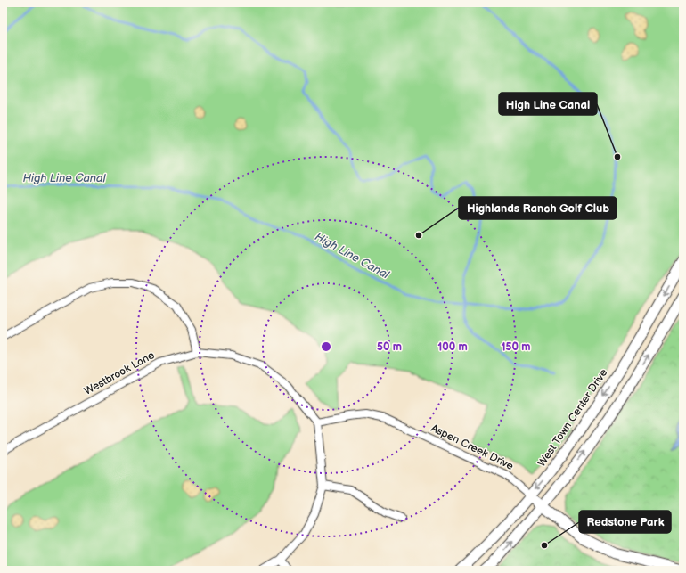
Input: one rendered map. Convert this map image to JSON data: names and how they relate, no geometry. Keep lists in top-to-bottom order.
{
  "streets": {
    "street": ["Westbrook Lane", "West Town Center Drive", "Aspen Creek Drive"]
  },
  "crossings": [
    ["Westbrook Lane", "Aspen Creek Drive"],
    ["West Town Center Drive", "Aspen Creek Drive"]
  ],
  "water": ["High Line Canal"],
  "places": ["High Line Canal", "Highlands Ranch Golf Club", "Redstone Park"],
  "rings": ["50 m", "100 m", "150 m"]
}
